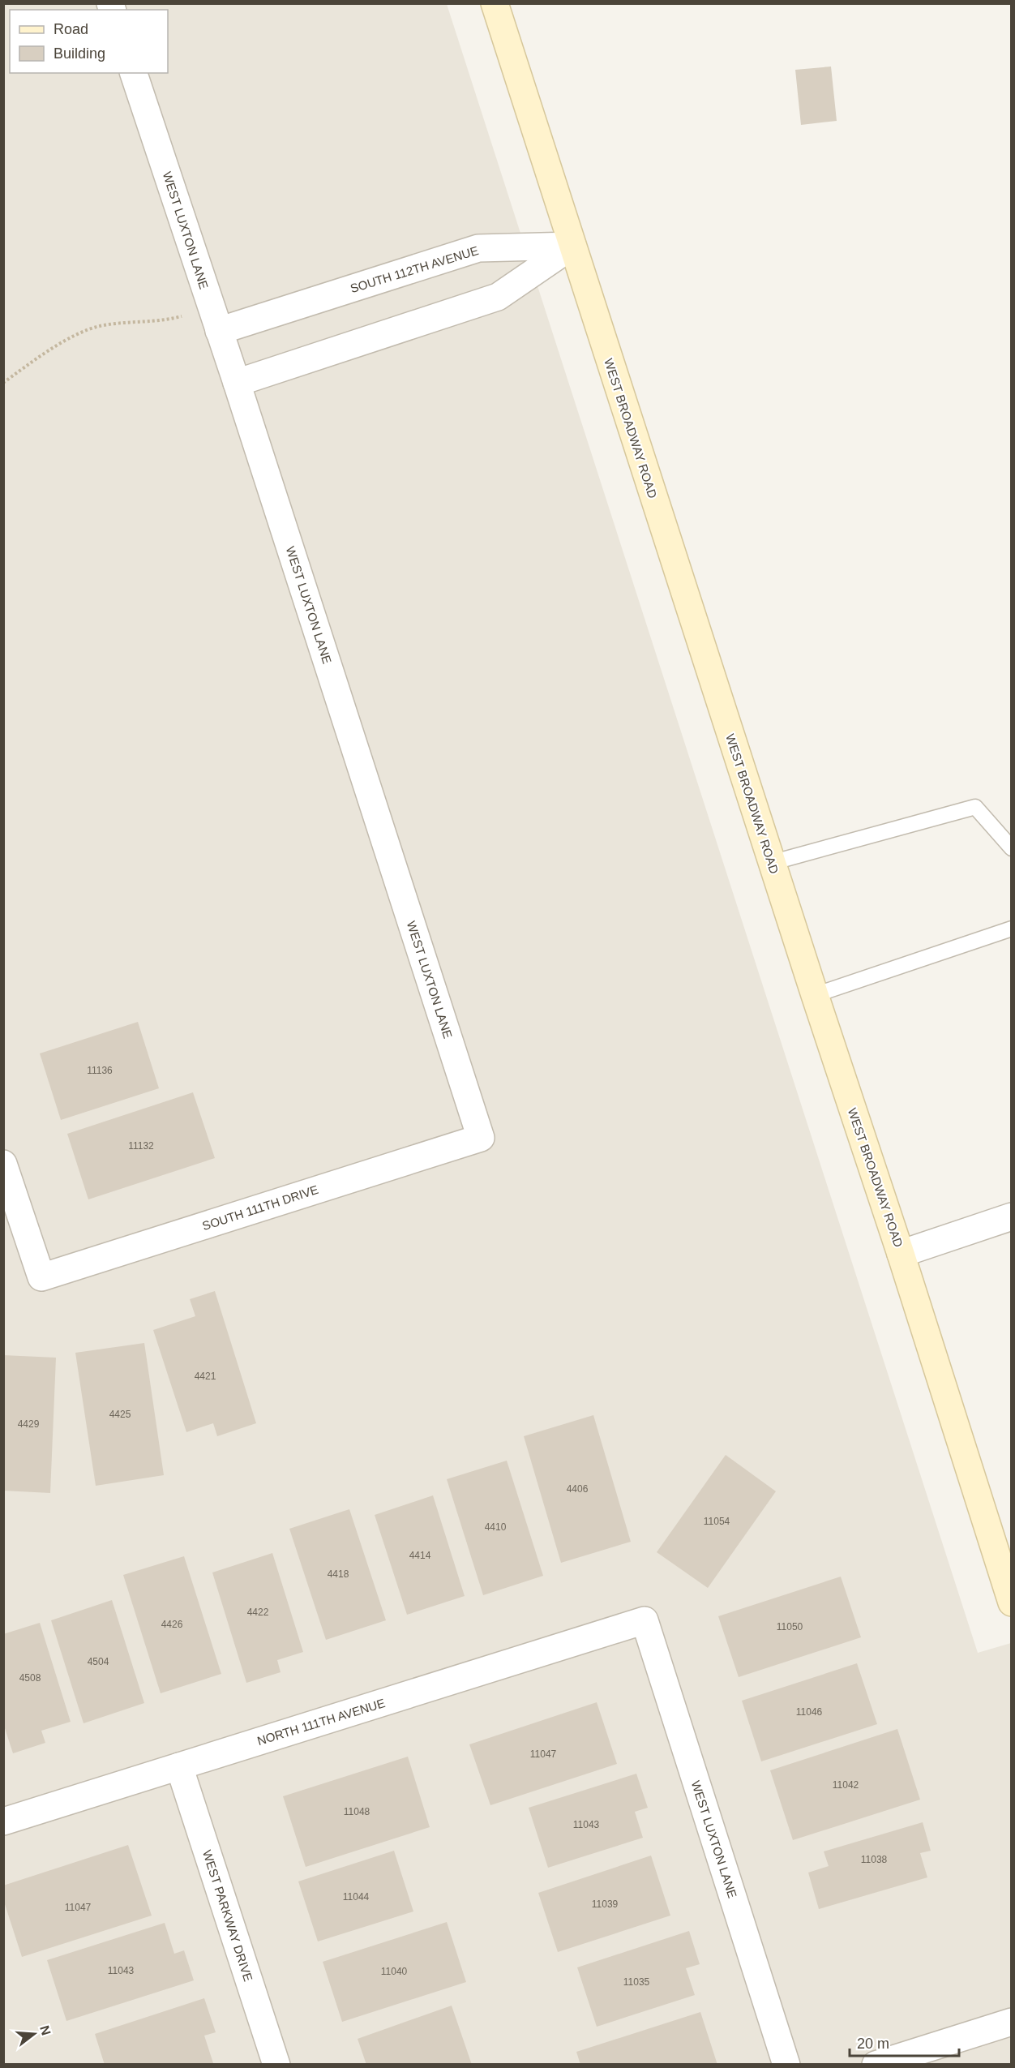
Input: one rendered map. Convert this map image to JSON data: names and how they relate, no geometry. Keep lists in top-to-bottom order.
{
  "streets": {
    "main road": ["WEST BROADWAY ROAD"],
    "street": [
      "WEST LUXTON LANE",
      "SOUTH 112TH AVENUE",
      "SOUTH 111TH DRIVE",
      "NORTH 111TH AVENUE",
      "WEST PARKWAY DRIVE"
    ]
  },
  "crossings": [
    ["WEST LUXTON LANE", "SOUTH 112TH AVENUE"],
    ["WEST LUXTON LANE", "SOUTH 111TH DRIVE"],
    ["WEST LUXTON LANE", "NORTH 111TH AVENUE"],
    ["SOUTH 112TH AVENUE", "WEST BROADWAY ROAD"],
    ["NORTH 111TH AVENUE", "WEST PARKWAY DRIVE"]
  ],
  "house_numbers": [
    "11136",
    "11132",
    "4421",
    "4425",
    "4429",
    "4406",
    "11054",
    "4410",
    "4414",
    "4418",
    "4422",
    "4426",
    "11050",
    "4504",
    "4508",
    "11046",
    "11047",
    "11042",
    "11048",
    "11043",
    "11038",
    "11044",
    "11039",
    "11047",
    "11043",
    "11040",
    "11035"
  ],
  "legend": ["Road", "Building"],
  "scale_bar": "20 m",
  "north": "right"
}
